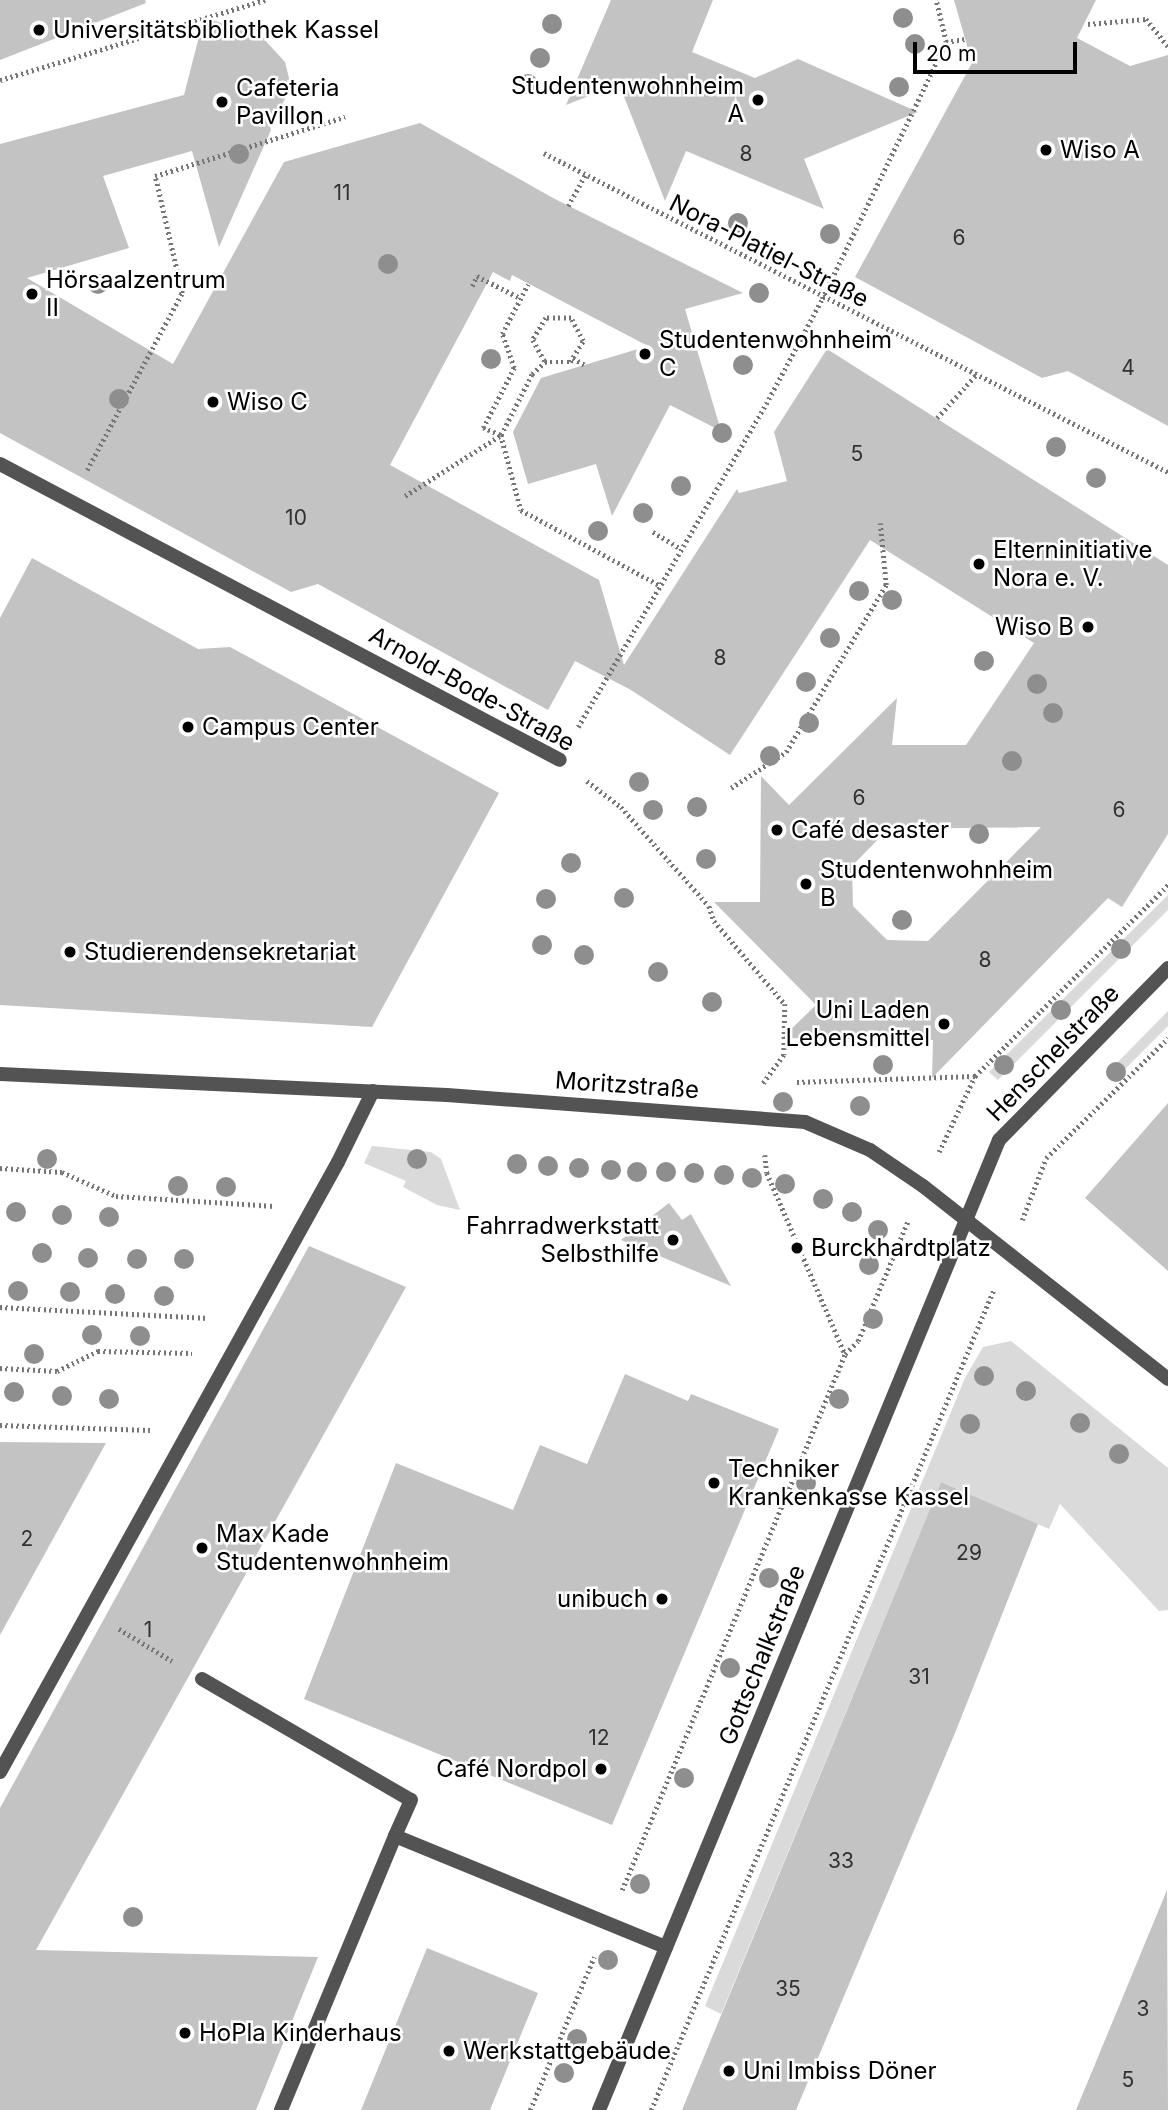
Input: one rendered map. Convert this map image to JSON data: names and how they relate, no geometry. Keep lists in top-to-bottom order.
{
  "streets": {
    "street": [
      "Arnold-Bode-Straße",
      "Henschelstraße",
      "Moritzstraße",
      "Gottschalkstraße"
    ],
    "path": ["Nora-Platiel-Straße"]
  },
  "crossings": [
    ["Arnold-Bode-Straße", "Moritzstraße"],
    ["Henschelstraße", "Moritzstraße"],
    ["Henschelstraße", "Gottschalkstraße"],
    ["Moritzstraße", "Gottschalkstraße"]
  ],
  "places": [
    "Universitätsbibliothek Kassel",
    "Studentenwohnheim A",
    "Cafeteria Pavillon",
    "Wiso A",
    "Hörsaalzentrum II",
    "Studentenwohnheim C",
    "Wiso C",
    "Elterninitiative Nora e. V.",
    "Wiso B",
    "Campus Center",
    "Café desaster",
    "Studentenwohnheim B",
    "Studierendensekretariat",
    "Uni Laden Lebensmittel",
    "Fahrradwerkstatt Selbsthilfe",
    "Burckhardtplatz",
    "Techniker Krankenkasse Kassel",
    "Max Kade Studentenwohnheim",
    "unibuch",
    "Café Nordpol",
    "HoPla Kinderhaus",
    "Werkstattgebäude",
    "Uni Imbiss Döner"
  ],
  "house_numbers": [
    "8",
    "11",
    "6",
    "4",
    "5",
    "10",
    "8",
    "6",
    "6",
    "8",
    "2",
    "29",
    "1",
    "31",
    "12",
    "33",
    "35",
    "3",
    "5"
  ],
  "scale_bar": "20 m"
}
